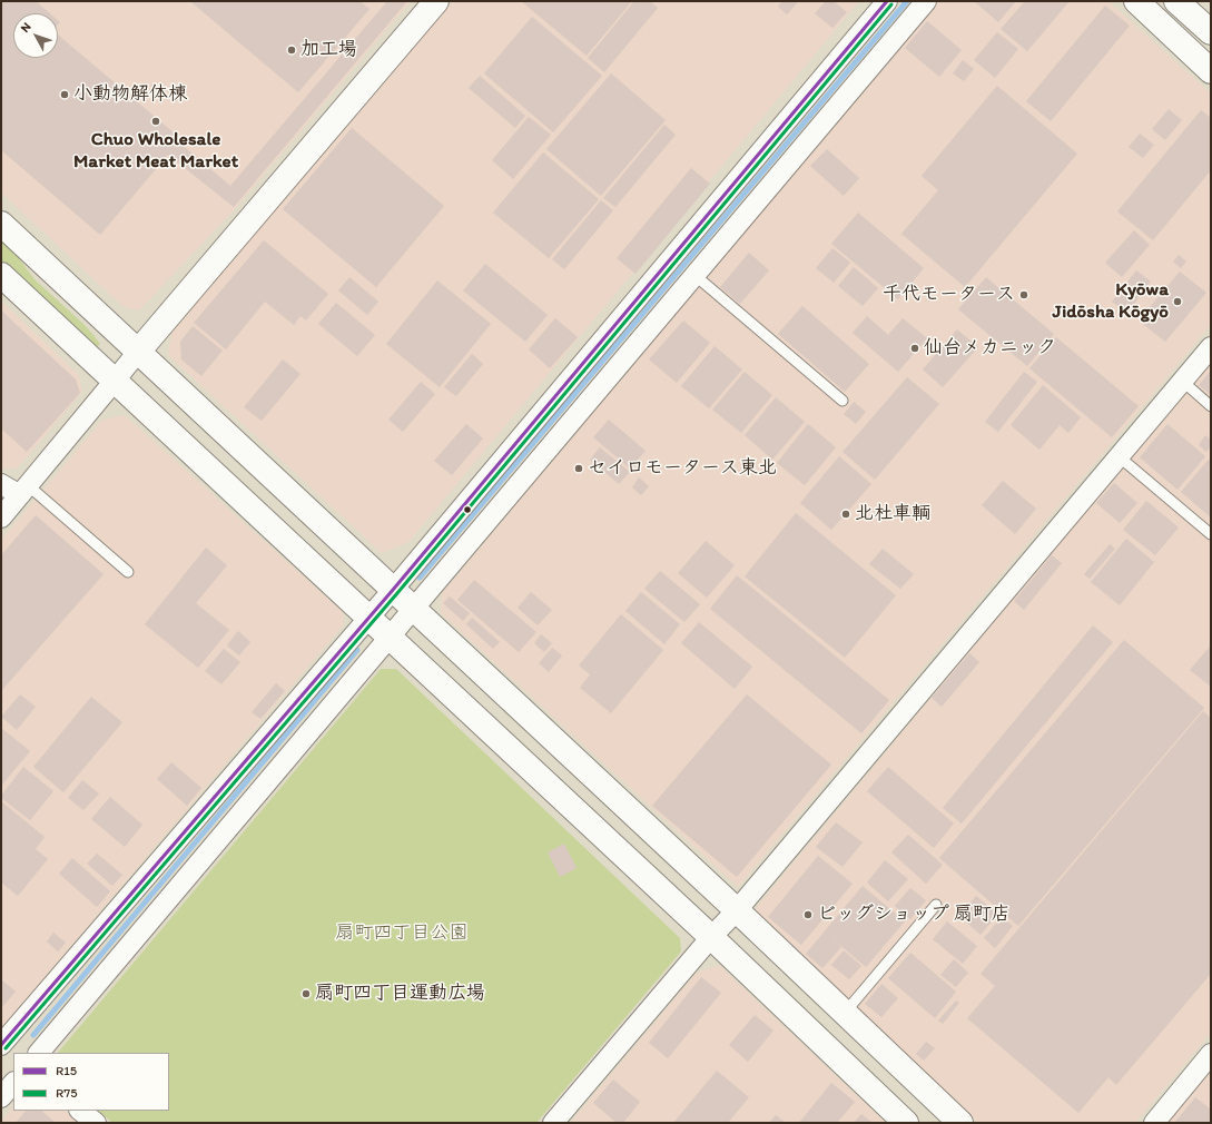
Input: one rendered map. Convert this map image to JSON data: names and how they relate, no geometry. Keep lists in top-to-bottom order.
{
  "parks": ["扇町四丁目公園"],
  "places": [
    "加工場",
    "小動物解体棟",
    "Chuo Wholesale Market Meat Market",
    "千代モータース",
    "Kyōwa Jidōsha Kōgyō",
    "仙台メカニック",
    "セイロモータース東北",
    "北杜車輌",
    "ビッグショップ 扇町店",
    "扇町四丁目運動広場"
  ],
  "lines": ["transit line R15", "transit line R75"],
  "legend": ["R15", "R75"],
  "north": "top left"
}
